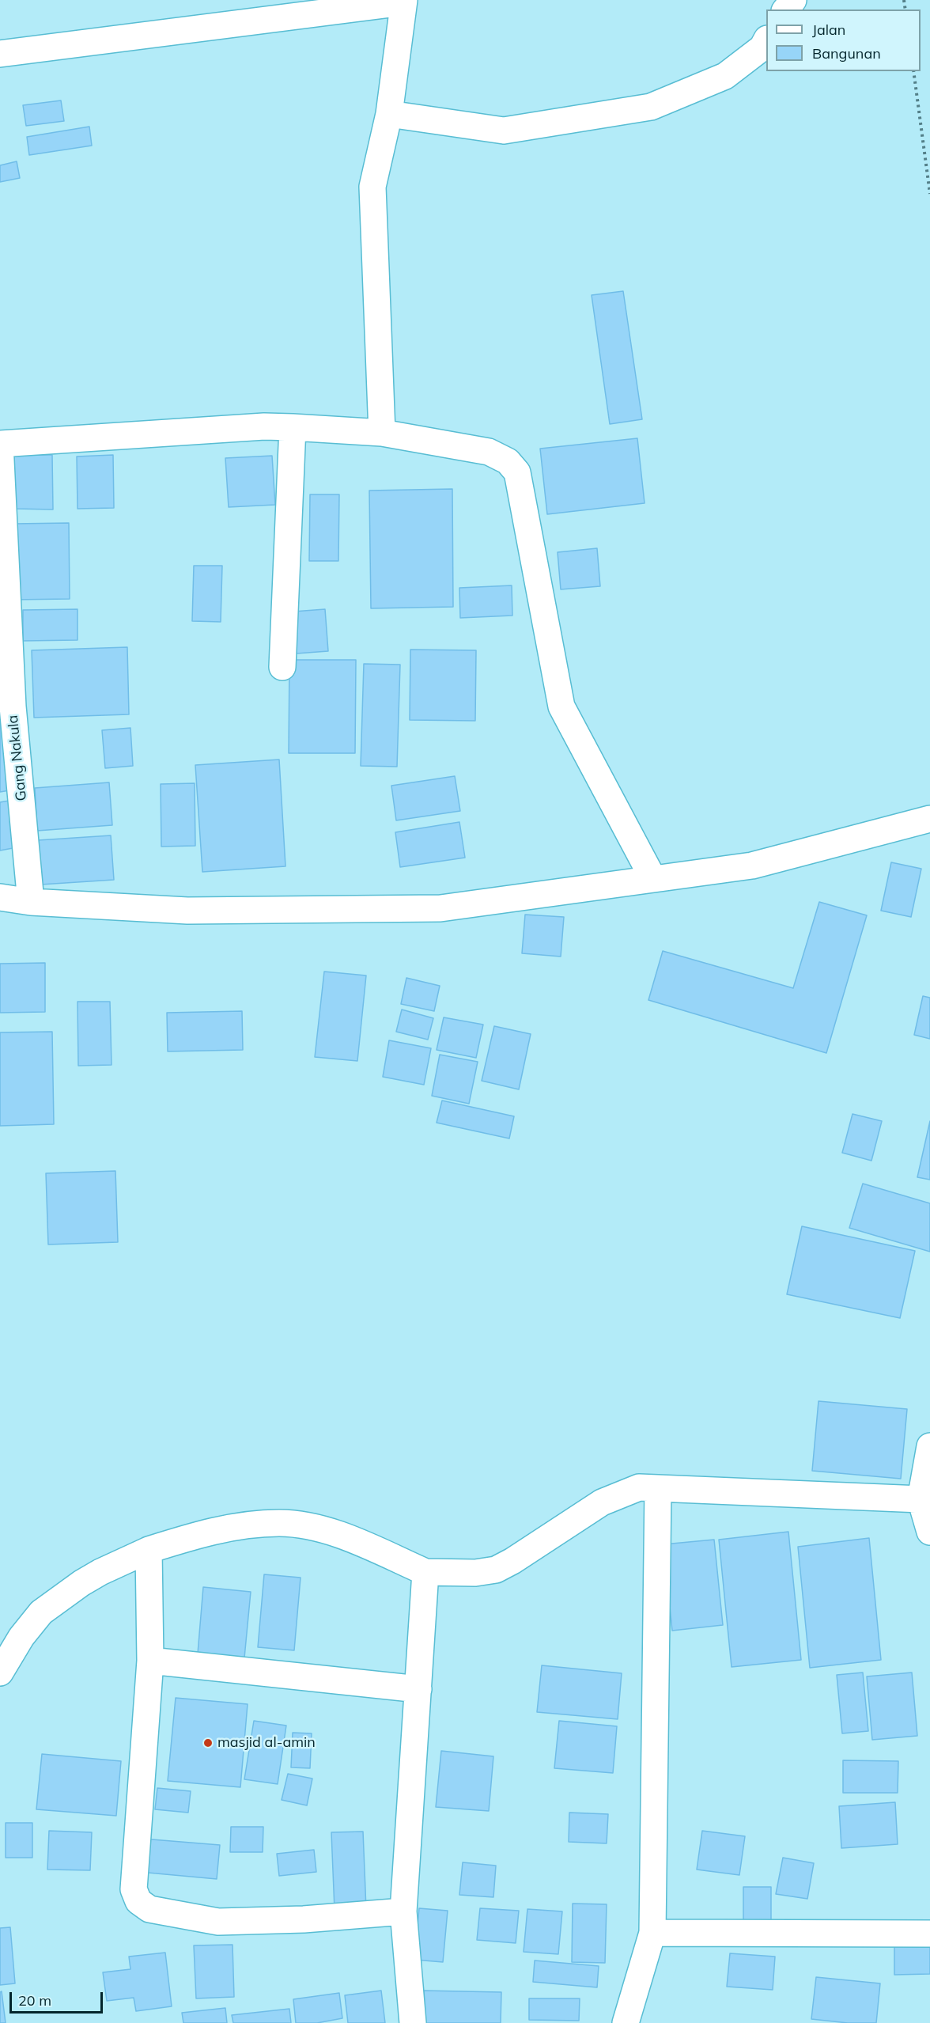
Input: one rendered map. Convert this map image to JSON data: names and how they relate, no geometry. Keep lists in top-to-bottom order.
{
  "streets": {
    "street": ["Gang Nakula"]
  },
  "places": ["masjid al-amin"],
  "legend": ["Jalan", "Bangunan"],
  "scale_bar": "20 m"
}
